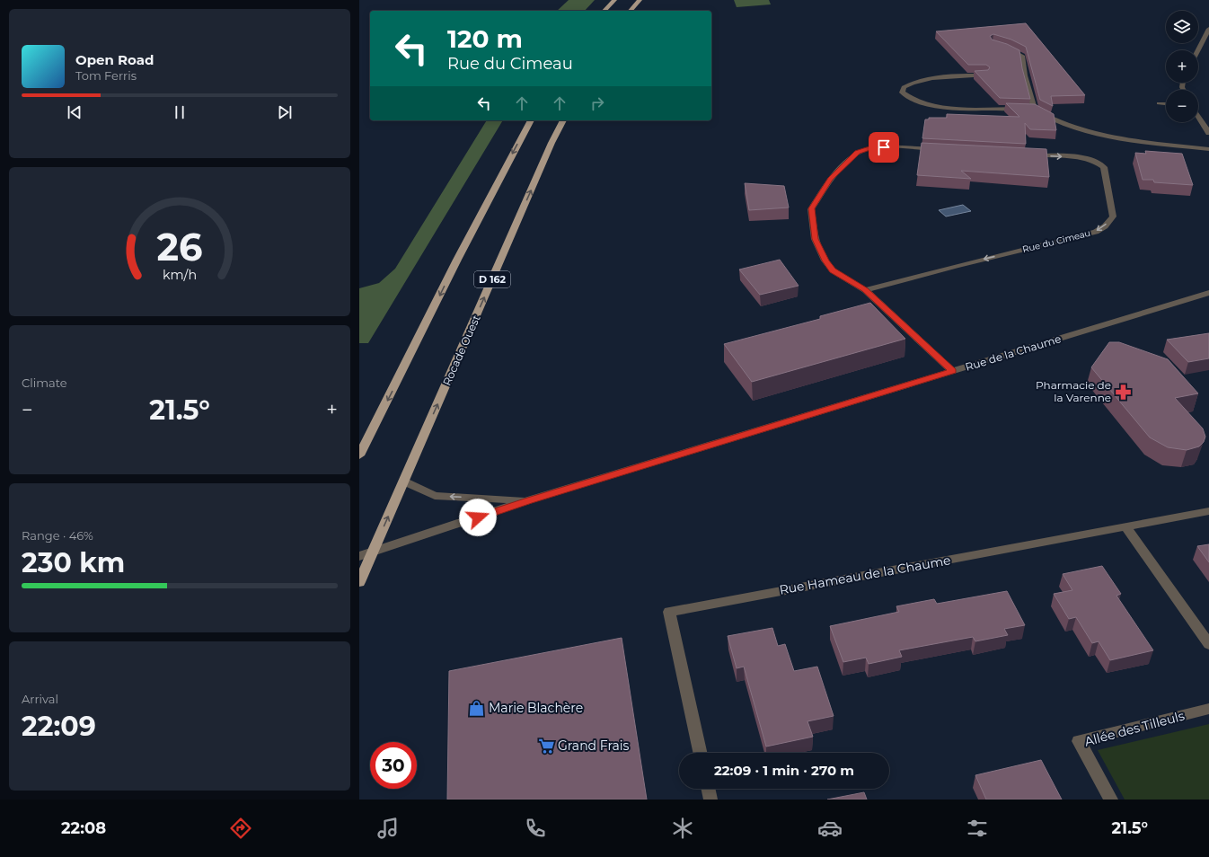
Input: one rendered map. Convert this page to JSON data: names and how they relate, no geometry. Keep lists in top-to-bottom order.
{
  "streets": {
    "main road": ["D 162", "Rocade Ouest"],
    "street": [
      "Rue du Cimeau",
      "Rue de la Chaume",
      "Rue Hameau de la Chaume",
      "Allée des Tilleuls"
    ]
  },
  "crossings": [
    ["Rocade Ouest", "Rue de la Chaume"]
  ],
  "places": {
    "pharmacy": ["Pharmacie de la Varenne"],
    "shop": ["Marie Blachère"],
    "supermarket": ["Grand Frais"]
  },
  "page": {
    "map_buttons": ["+", "−"],
    "turn": ["120 m", "Rue du Cimeau"],
    "song": ["Open Road", "Tom Ferris"],
    "tile": [
      "Climate",
      ["Range · 46%", "230 km"],
      ["Arrival", "22:09"]
    ],
    "heat": ["−", "21.5°", "+"],
    "limit": "30",
    "trip": "22:09 · 1 min · 270 m",
    "tabs": ["22:08", "21.5°"],
    "gauge": ["26", "km/h"]
  }
}
